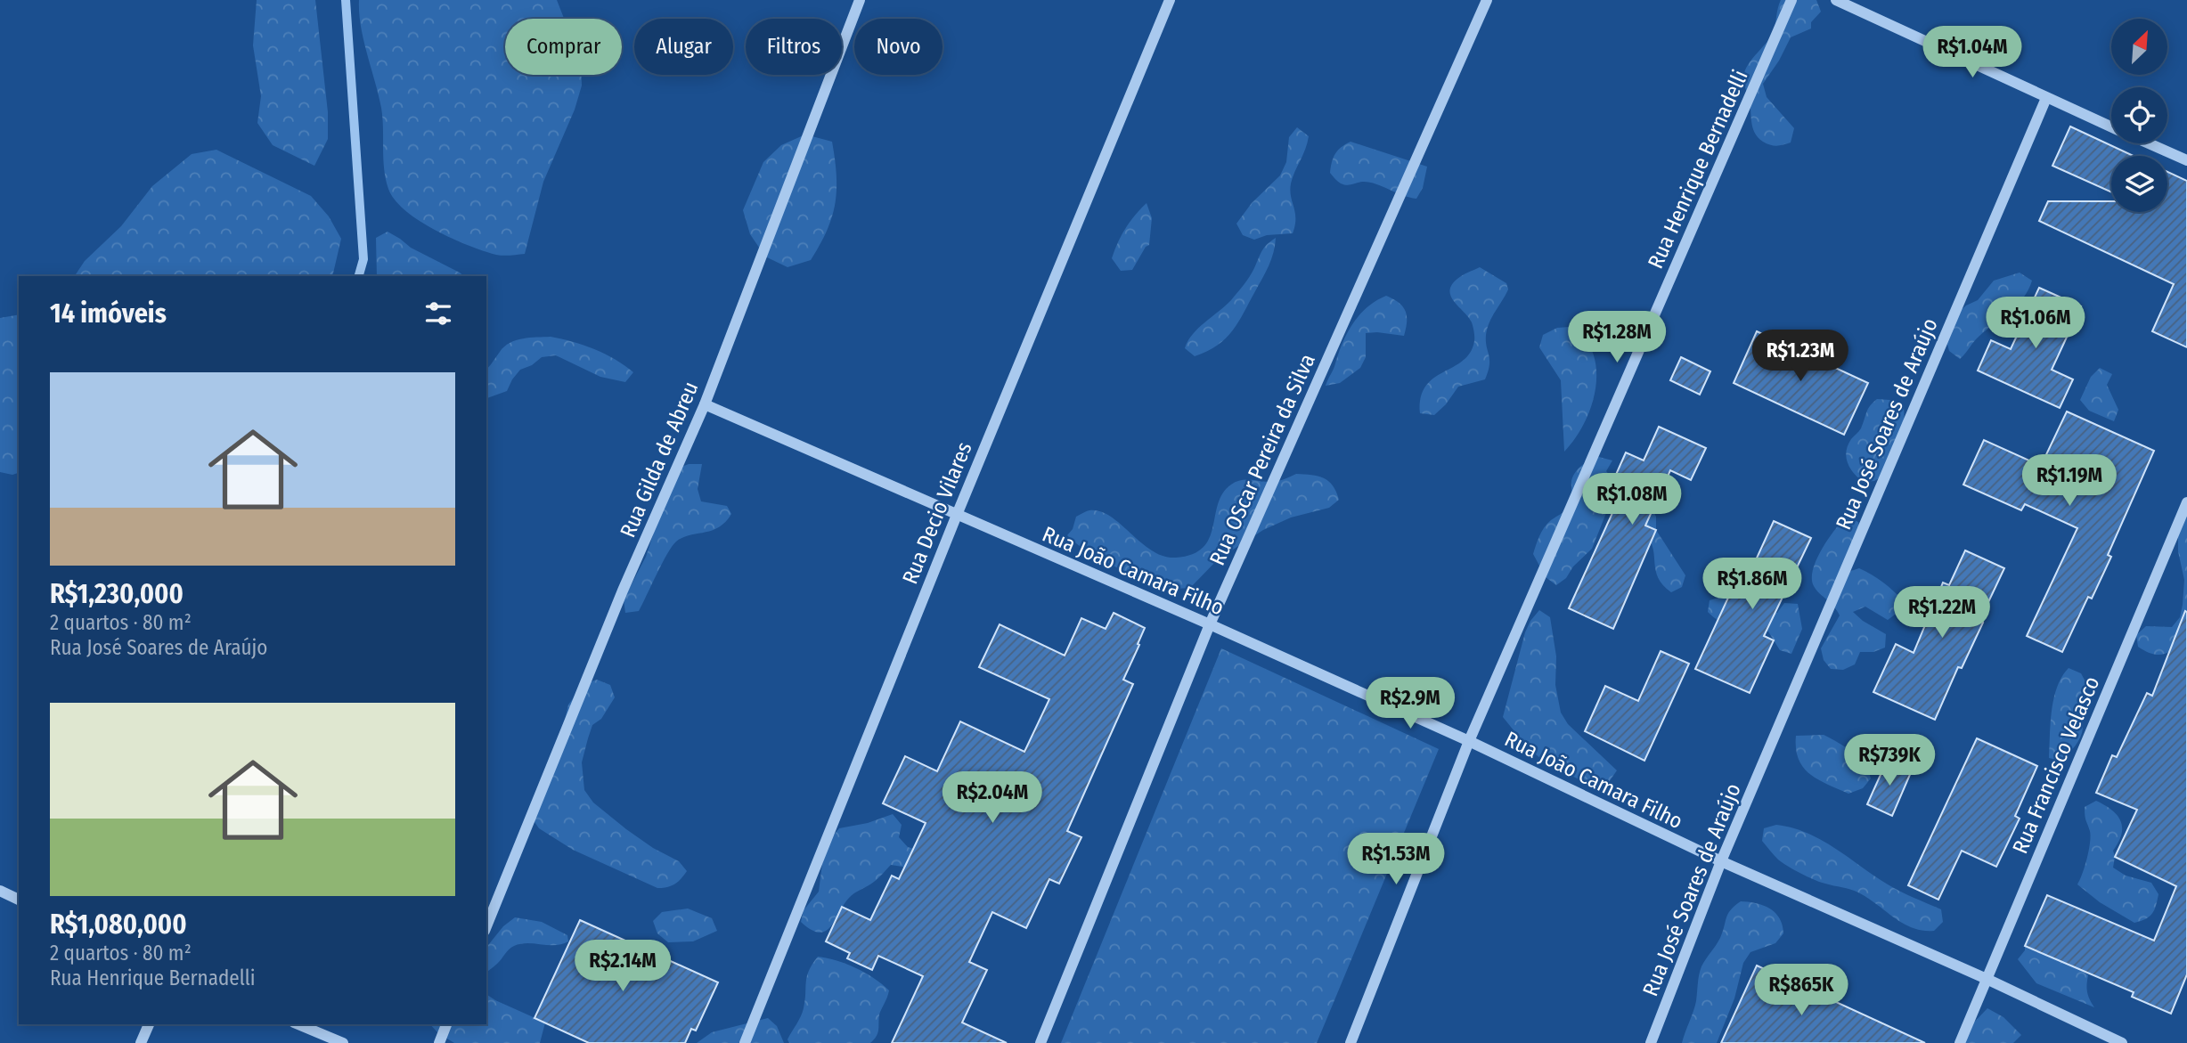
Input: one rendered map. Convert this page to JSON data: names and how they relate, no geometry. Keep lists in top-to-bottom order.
{
  "streets": {
    "street": [
      "Rua Henrique Bernadelli",
      "Rua José Soares de Araújo",
      "Rua Gilda de Abreu",
      "Rua OScar Pereira da Silva",
      "Rua Decio Vilares",
      "Rua João Camara Filho",
      "Rua Francisco Velasco"
    ]
  },
  "crossings": [
    ["Rua Henrique Bernadelli", "Rua João Camara Filho"],
    ["Rua José Soares de Araújo", "Rua João Camara Filho"],
    ["Rua Gilda de Abreu", "Rua João Camara Filho"],
    ["Rua OScar Pereira da Silva", "Rua João Camara Filho"],
    ["Rua Decio Vilares", "Rua João Camara Filho"],
    ["Rua João Camara Filho", "Rua Francisco Velasco"]
  ],
  "north": "top right",
  "page": {
    "chip": [
      "Comprar",
      "Alugar",
      "Filtros",
      "Novo"
    ],
    "price": [
      "R$1.04M",
      "R$1.06M",
      "R$1.28M",
      "R$1.23M",
      "R$1.19M",
      "R$1.08M",
      "R$1.86M",
      "R$1.22M",
      "R$2.9M",
      "R$739K",
      "R$2.04M",
      "R$1.53M",
      "R$2.14M",
      "R$865K"
    ],
    "heading": "14 imóveis",
    "list": [
      {
        "name": "R$1,230,000",
        "note": "2 quartos · 80 m² · Rua José Soares de Araújo"
      },
      {
        "name": "R$1,080,000",
        "note": "2 quartos · 80 m² · Rua Henrique Bernadelli"
      }
    ]
  }
}
